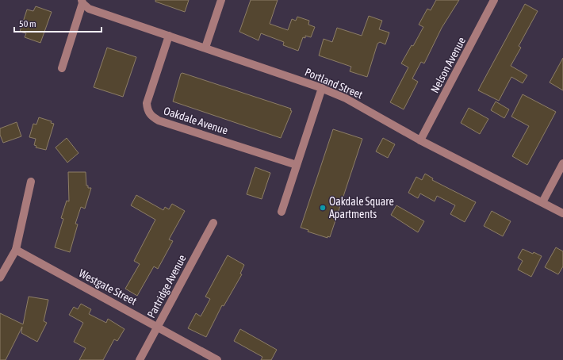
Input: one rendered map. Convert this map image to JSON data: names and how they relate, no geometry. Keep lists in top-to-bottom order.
{
  "streets": {
    "street": [
      "Nelson Avenue",
      "Portland Street",
      "Oakdale Avenue",
      "Partridge Avenue",
      "Westgate Street"
    ]
  },
  "crossings": [
    ["Nelson Avenue", "Portland Street"],
    ["Portland Street", "Oakdale Avenue"],
    ["Partridge Avenue", "Westgate Street"]
  ],
  "places": ["Oakdale Square Apartments"],
  "scale_bar": "50 m"
}
